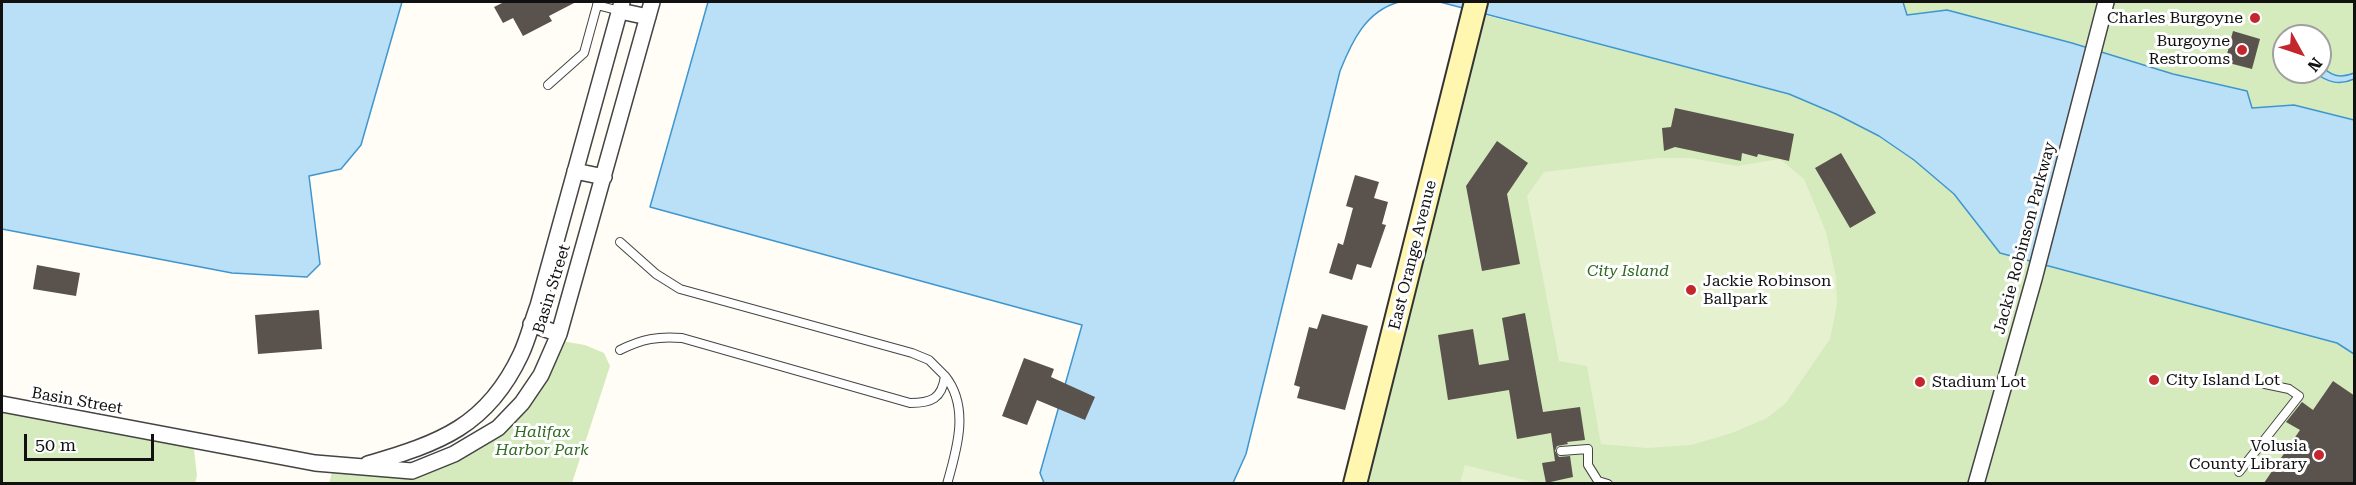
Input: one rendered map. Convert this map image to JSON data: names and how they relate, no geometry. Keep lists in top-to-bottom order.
{
  "streets": {
    "street": ["Jackie Robinson Parkway", "East Orange Avenue", "Basin Street"]
  },
  "parks": ["City Island", "Halifax Harbor Park"],
  "places": [
    "Charles Burgoyne",
    "Burgoyne Restrooms",
    "Jackie Robinson Ballpark",
    "City Island Lot",
    "Stadium Lot",
    "Volusia County Library"
  ],
  "scale_bar": "50 m",
  "north": "bottom right"
}
